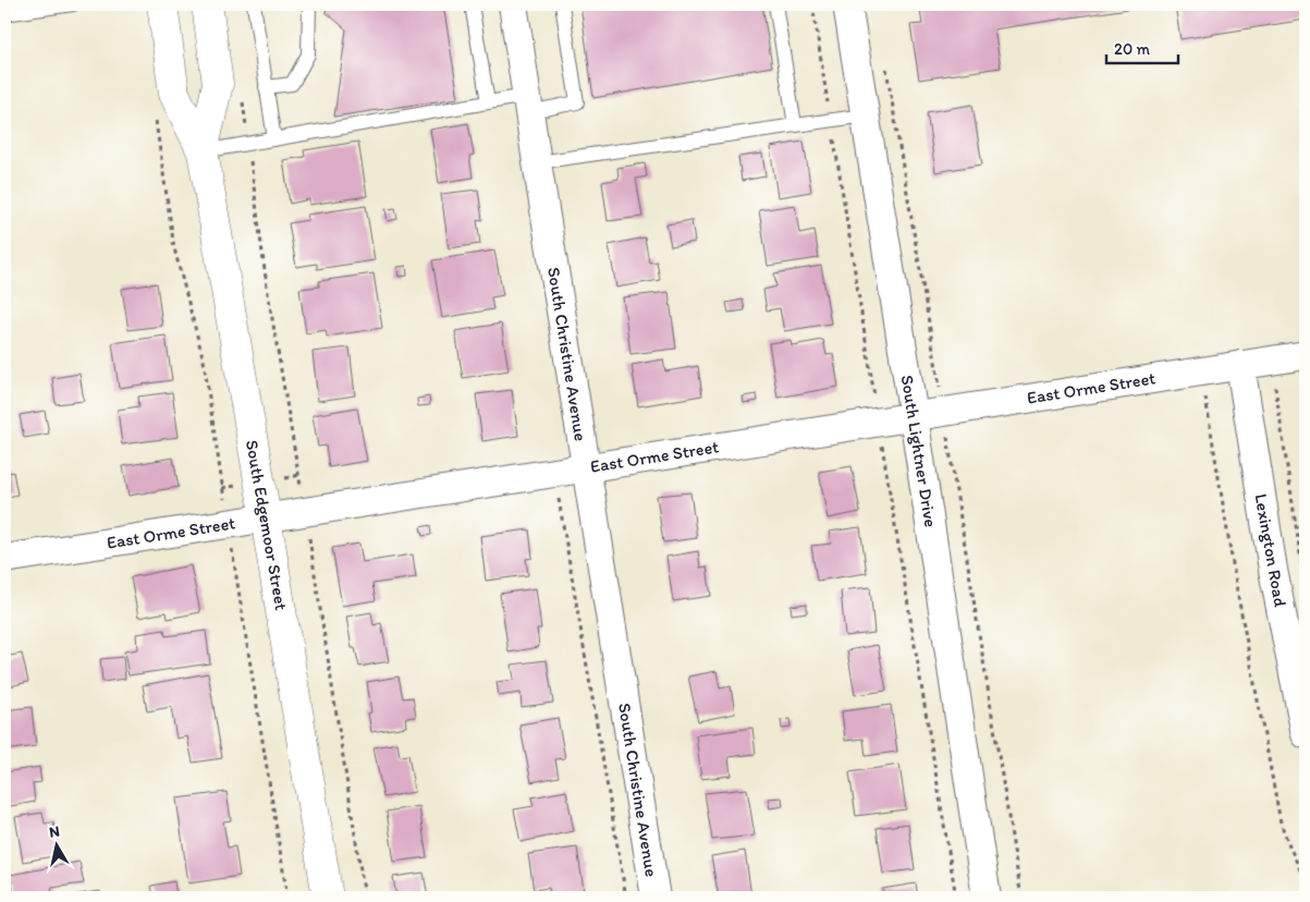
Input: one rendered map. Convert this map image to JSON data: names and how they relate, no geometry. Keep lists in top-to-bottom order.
{
  "streets": {
    "street": [
      "South Christine Avenue",
      "East Orme Street",
      "South Lightner Drive",
      "South Edgemoor Street",
      "Lexington Road"
    ]
  },
  "crossings": [
    ["South Christine Avenue", "East Orme Street"],
    ["East Orme Street", "South Lightner Drive"],
    ["East Orme Street", "South Edgemoor Street"],
    ["East Orme Street", "Lexington Road"]
  ],
  "scale_bar": "20 m",
  "north": "top"
}
